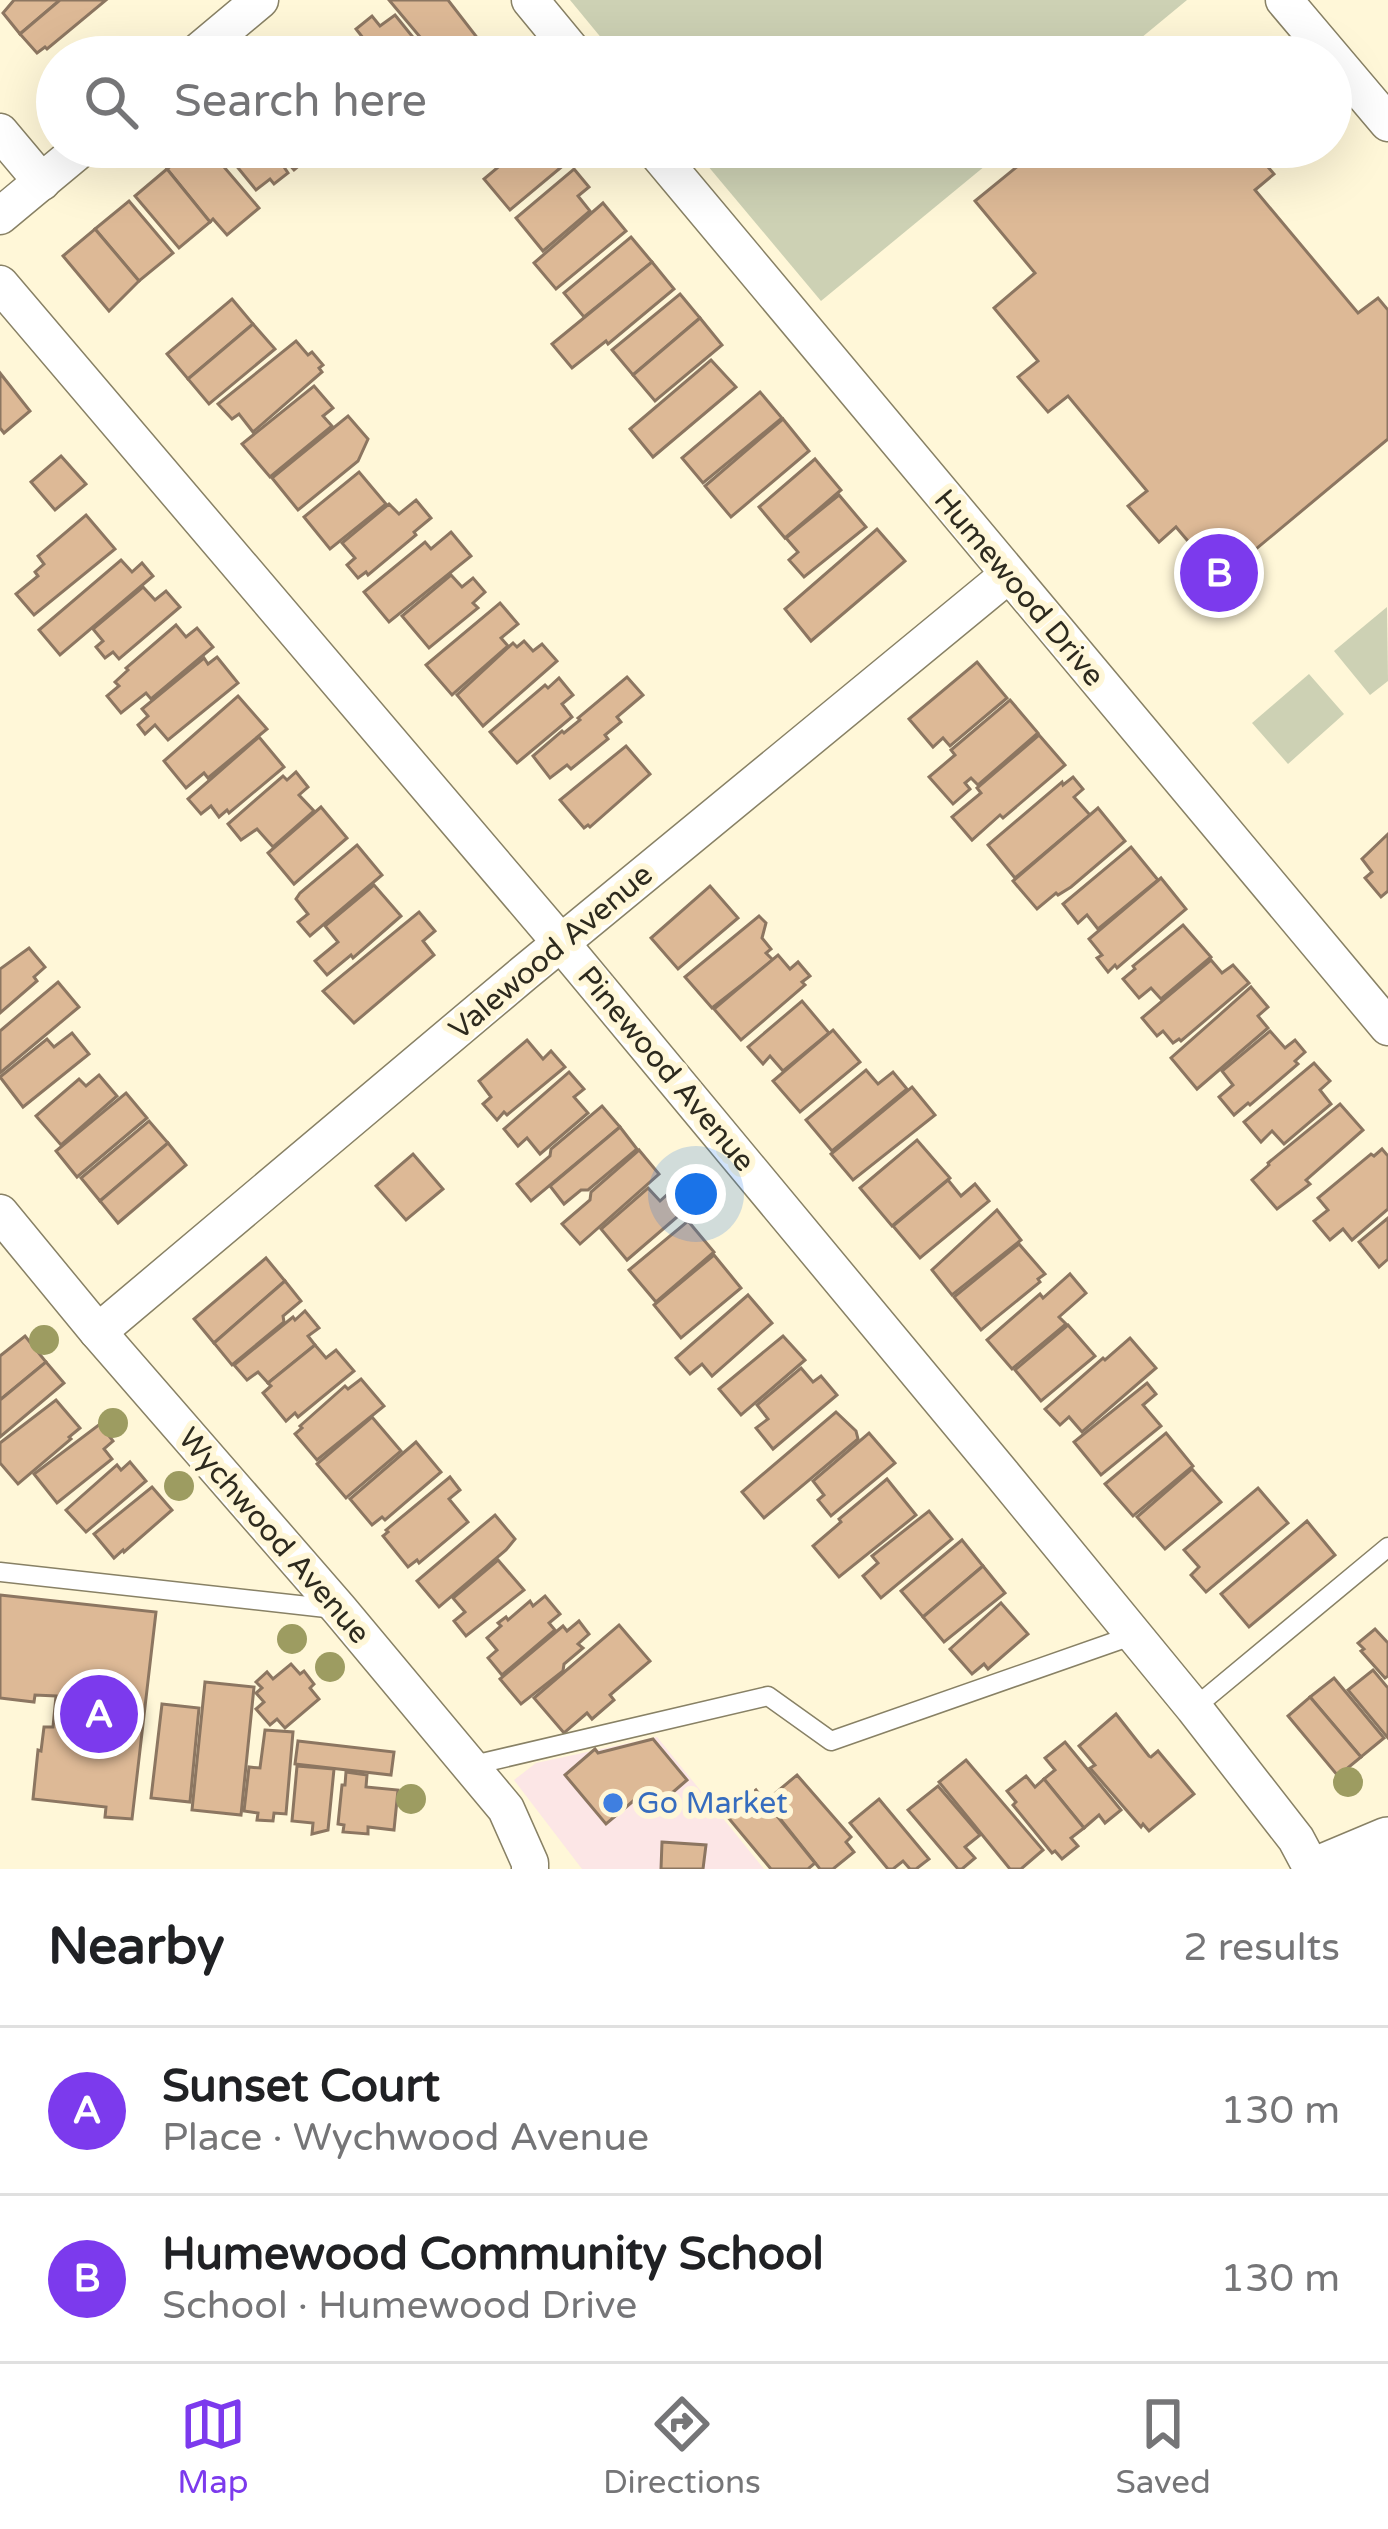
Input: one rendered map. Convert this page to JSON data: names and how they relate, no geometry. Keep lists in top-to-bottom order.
{
  "streets": {
    "street": [
      "Humewood Drive",
      "Valewood Avenue",
      "Pinewood Avenue",
      "Wychwood Avenue"
    ]
  },
  "crossings": [
    ["Humewood Drive", "Valewood Avenue"],
    ["Valewood Avenue", "Pinewood Avenue"],
    ["Valewood Avenue", "Wychwood Avenue"]
  ],
  "places": ["Go Market"],
  "page": {
    "search": "Search here",
    "pins": ["B", "A"],
    "heading": ["Nearby", "2 results"],
    "list": [
      {
        "mark": "A",
        "name": "Sunset Court",
        "note": "Place · Wychwood Avenue",
        "value": "130 m"
      },
      {
        "mark": "B",
        "name": "Humewood Community School",
        "note": "School · Humewood Drive",
        "value": "130 m"
      }
    ],
    "nav": ["Map", "Directions", "Saved"]
  }
}
